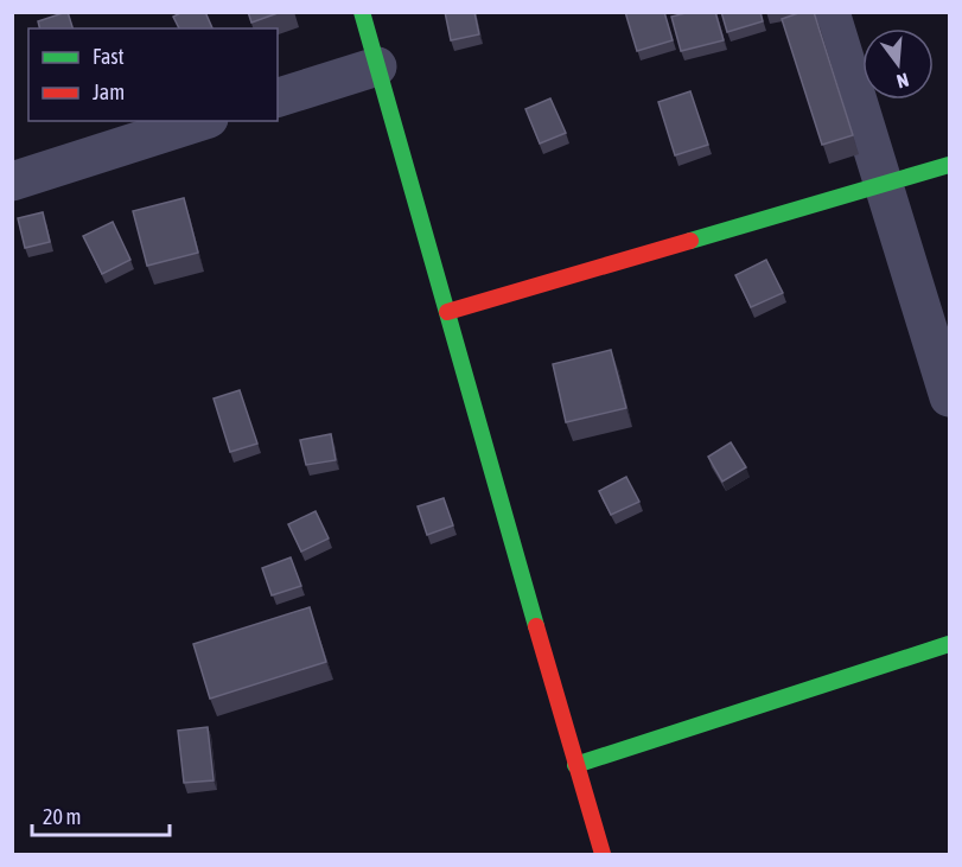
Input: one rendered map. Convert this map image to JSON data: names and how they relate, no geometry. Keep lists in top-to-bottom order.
{
  "legend": ["Fast", "Jam"],
  "scale_bar": "20 m",
  "north": "bottom"
}
